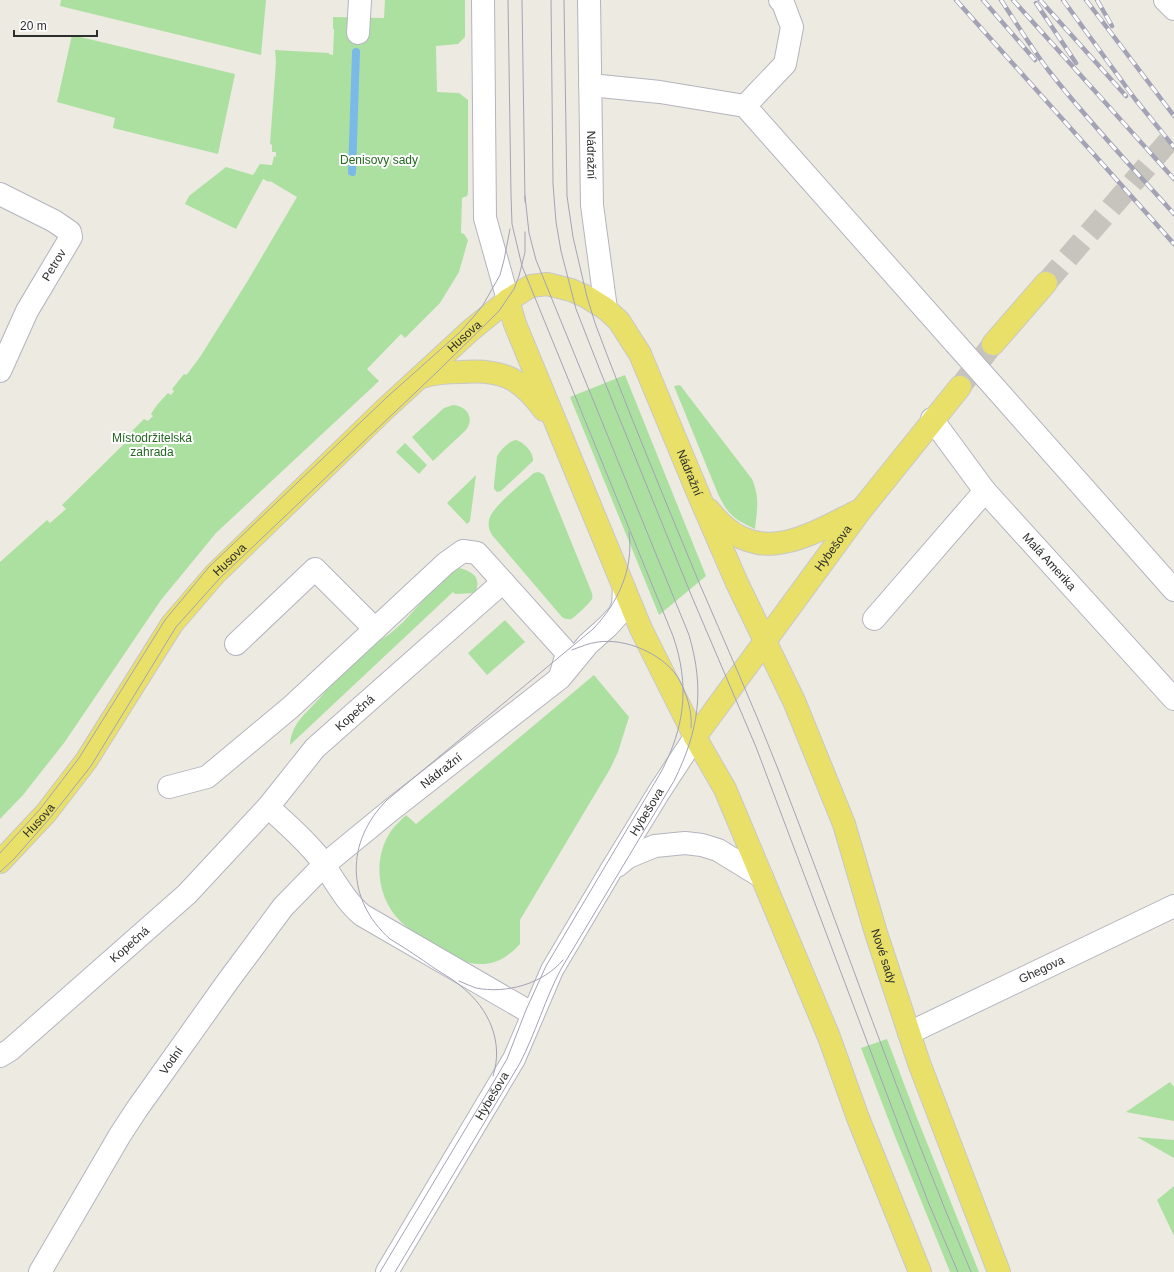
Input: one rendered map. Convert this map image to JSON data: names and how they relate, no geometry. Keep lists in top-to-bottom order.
{
  "streets": {
    "main road": [
      "Nádražní",
      "Husova",
      "Hybešova",
      "Nové sady"
    ],
    "street": [
      "Petrov",
      "Malá Amerika",
      "Kopečná",
      "Ghegova",
      "Vodní"
    ]
  },
  "crossings": [
    ["Nádražní", "Husova"],
    ["Nádražní", "Hybešova"],
    ["Nádražní", "Nové sady"],
    ["Nádražní", "Vodní"],
    ["Hybešova", "Malá Amerika"],
    ["Hybešova", "Nové sady"],
    ["Nové sady", "Ghegova"]
  ],
  "parks": ["Denisovy sady", "Místodržitelská zahrada"],
  "scale_bar": "20 m"
}
